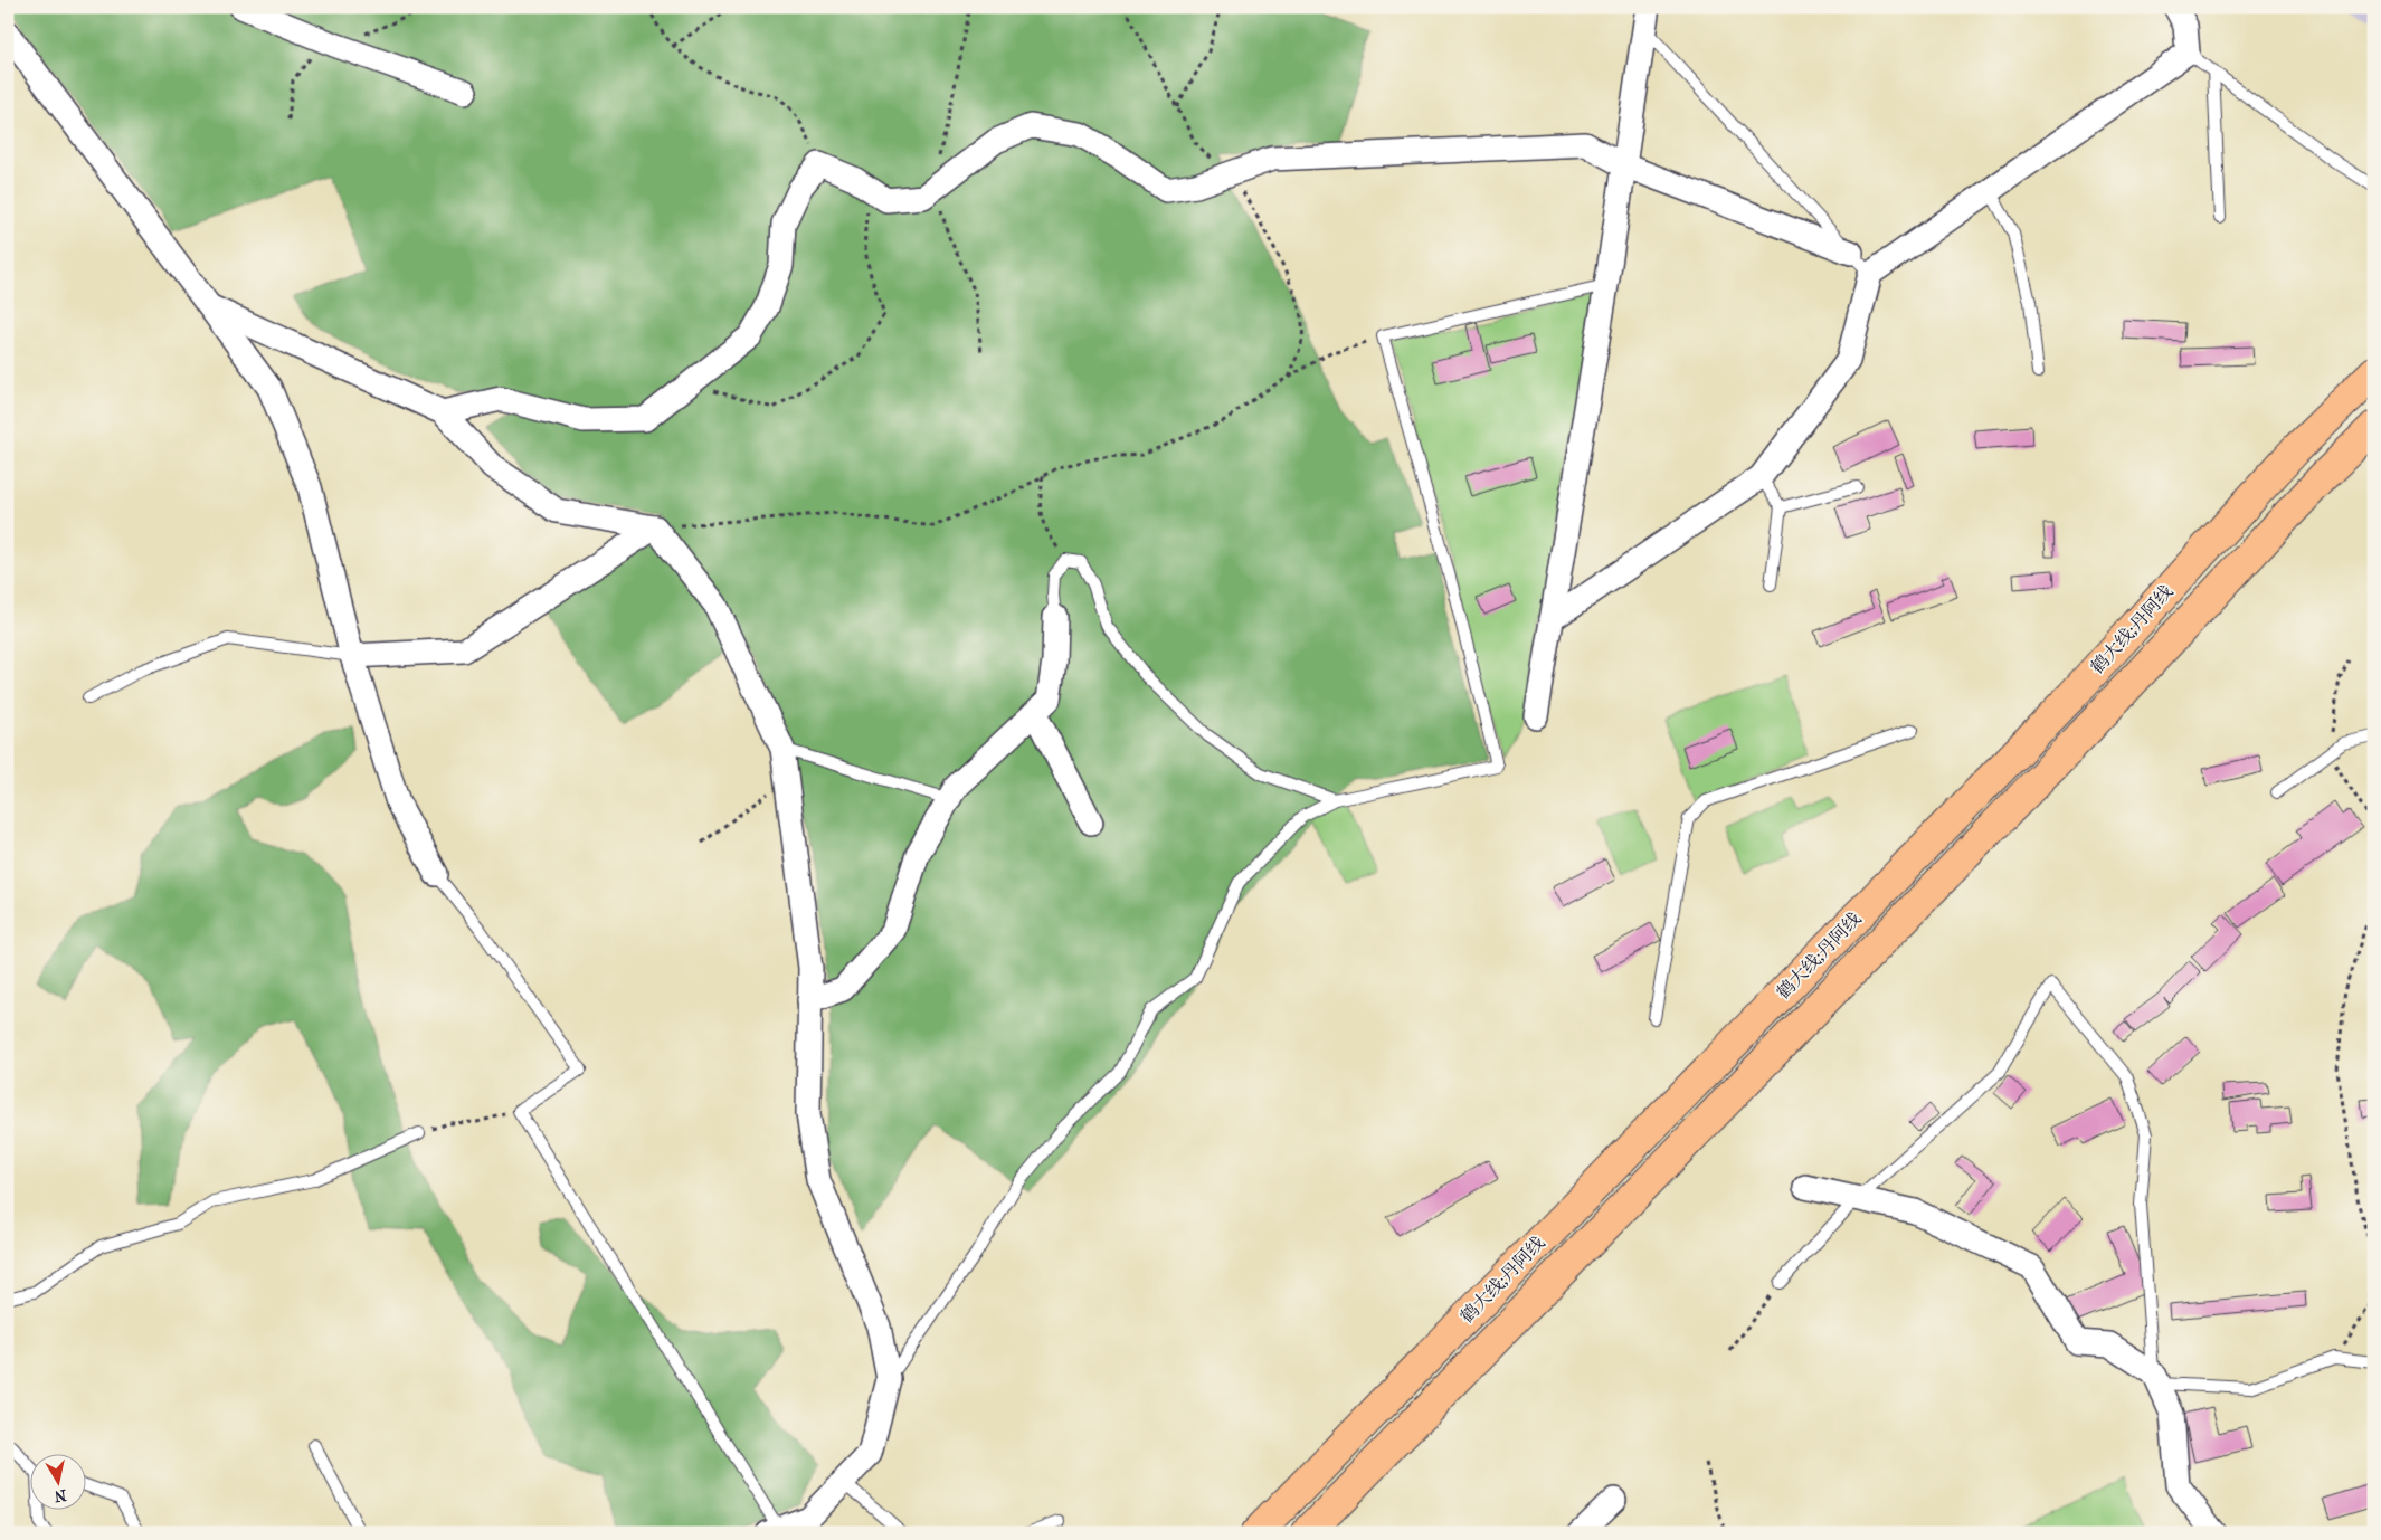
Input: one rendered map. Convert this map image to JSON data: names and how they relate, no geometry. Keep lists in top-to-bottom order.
{
  "streets": {
    "highway": ["鹤大线;丹阿线"]
  },
  "north": "bottom"
}
